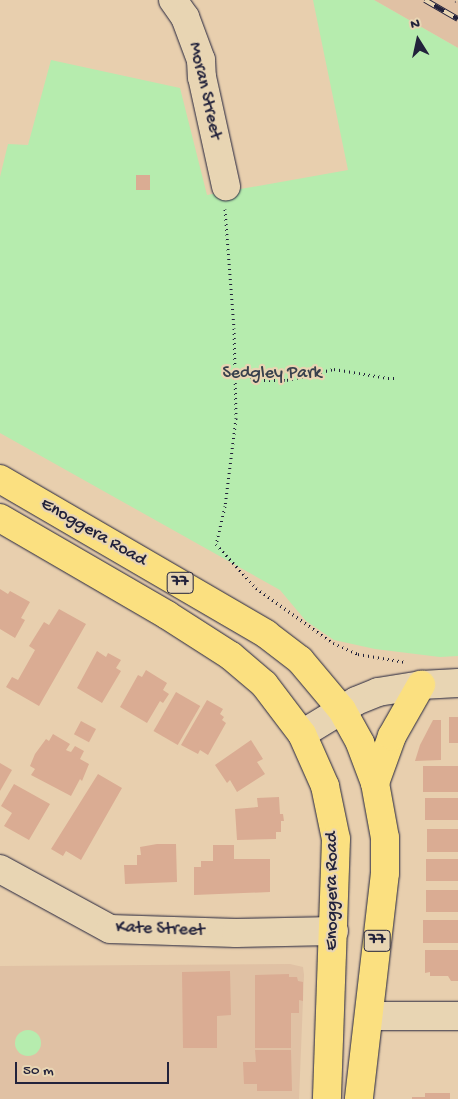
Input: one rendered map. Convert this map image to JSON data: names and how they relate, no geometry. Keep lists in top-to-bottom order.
{
  "streets": {
    "main road": ["Enoggera Road", "77"],
    "street": ["Moran Street", "Kate Street"]
  },
  "crossings": [
    ["Enoggera Road", "Kate Street"]
  ],
  "parks": ["Sedgley Park"],
  "scale_bar": "50 m",
  "north": "top"
}
